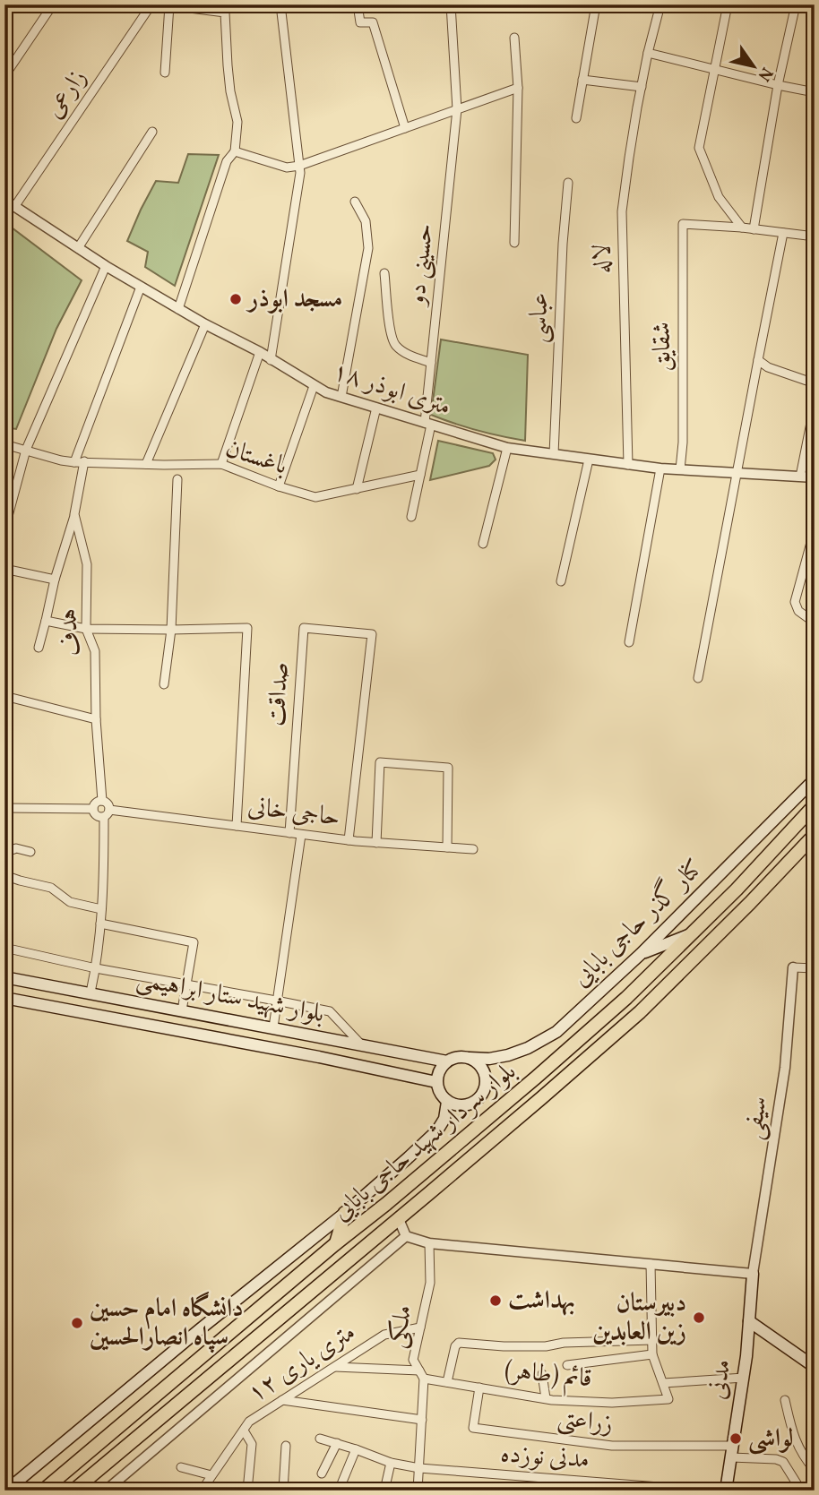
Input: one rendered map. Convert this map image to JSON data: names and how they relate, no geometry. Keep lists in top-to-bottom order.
{
  "streets": {
    "highway": ["بلوار سردار شهید حاجی بابایی"],
    "main road": ["کنار گذر حاجی بابایی", "بلوار شهید ستار ابراهیمی", "مدنی"],
    "street": [
      "زارعی",
      "لاله",
      "حسینی دو",
      "عباسی",
      "شقایق",
      "۱۸ متری ابوذر",
      "باغستان",
      "هدف",
      "صداقت",
      "حاجی خانی",
      "سیفی",
      "ملکی",
      "۱۲ متری یاری",
      "قائم (طاهر)",
      "زراعتی",
      "مدنی نوزده"
    ]
  },
  "crossings": [
    ["زارعی", "۱۸ متری ابوذر"],
    ["لاله", "۱۸ متری ابوذر"],
    ["حسینی دو", "۱۸ متری ابوذر"],
    ["حسینی دو", "باغستان"],
    ["عباسی", "۱۸ متری ابوذر"],
    ["شقایق", "۱۸ متری ابوذر"],
    ["باغستان", "هدف"],
    ["هدف", "حاجی خانی"],
    ["صداقت", "حاجی خانی"],
    ["کنار گذر حاجی بابایی", "بلوار شهید ستار ابراهیمی"],
    ["سیفی", "مدنی"],
    ["ملکی", "۱۲ متری یاری"],
    ["ملکی", "قائم (طاهر)"],
    ["ملکی", "مدنی نوزده"],
    ["۱۲ متری یاری", "قائم (طاهر)"],
    ["قائم (طاهر)", "زراعتی"],
    ["مدنی", "زراعتی"]
  ],
  "places": [
    "مسجد ابوذر",
    "بهداشت",
    "دبیرستان زین العابدین",
    "دانشگاه امام حسین سپاه انصارالحسین",
    "لواشی"
  ],
  "north": "bottom right"
}
